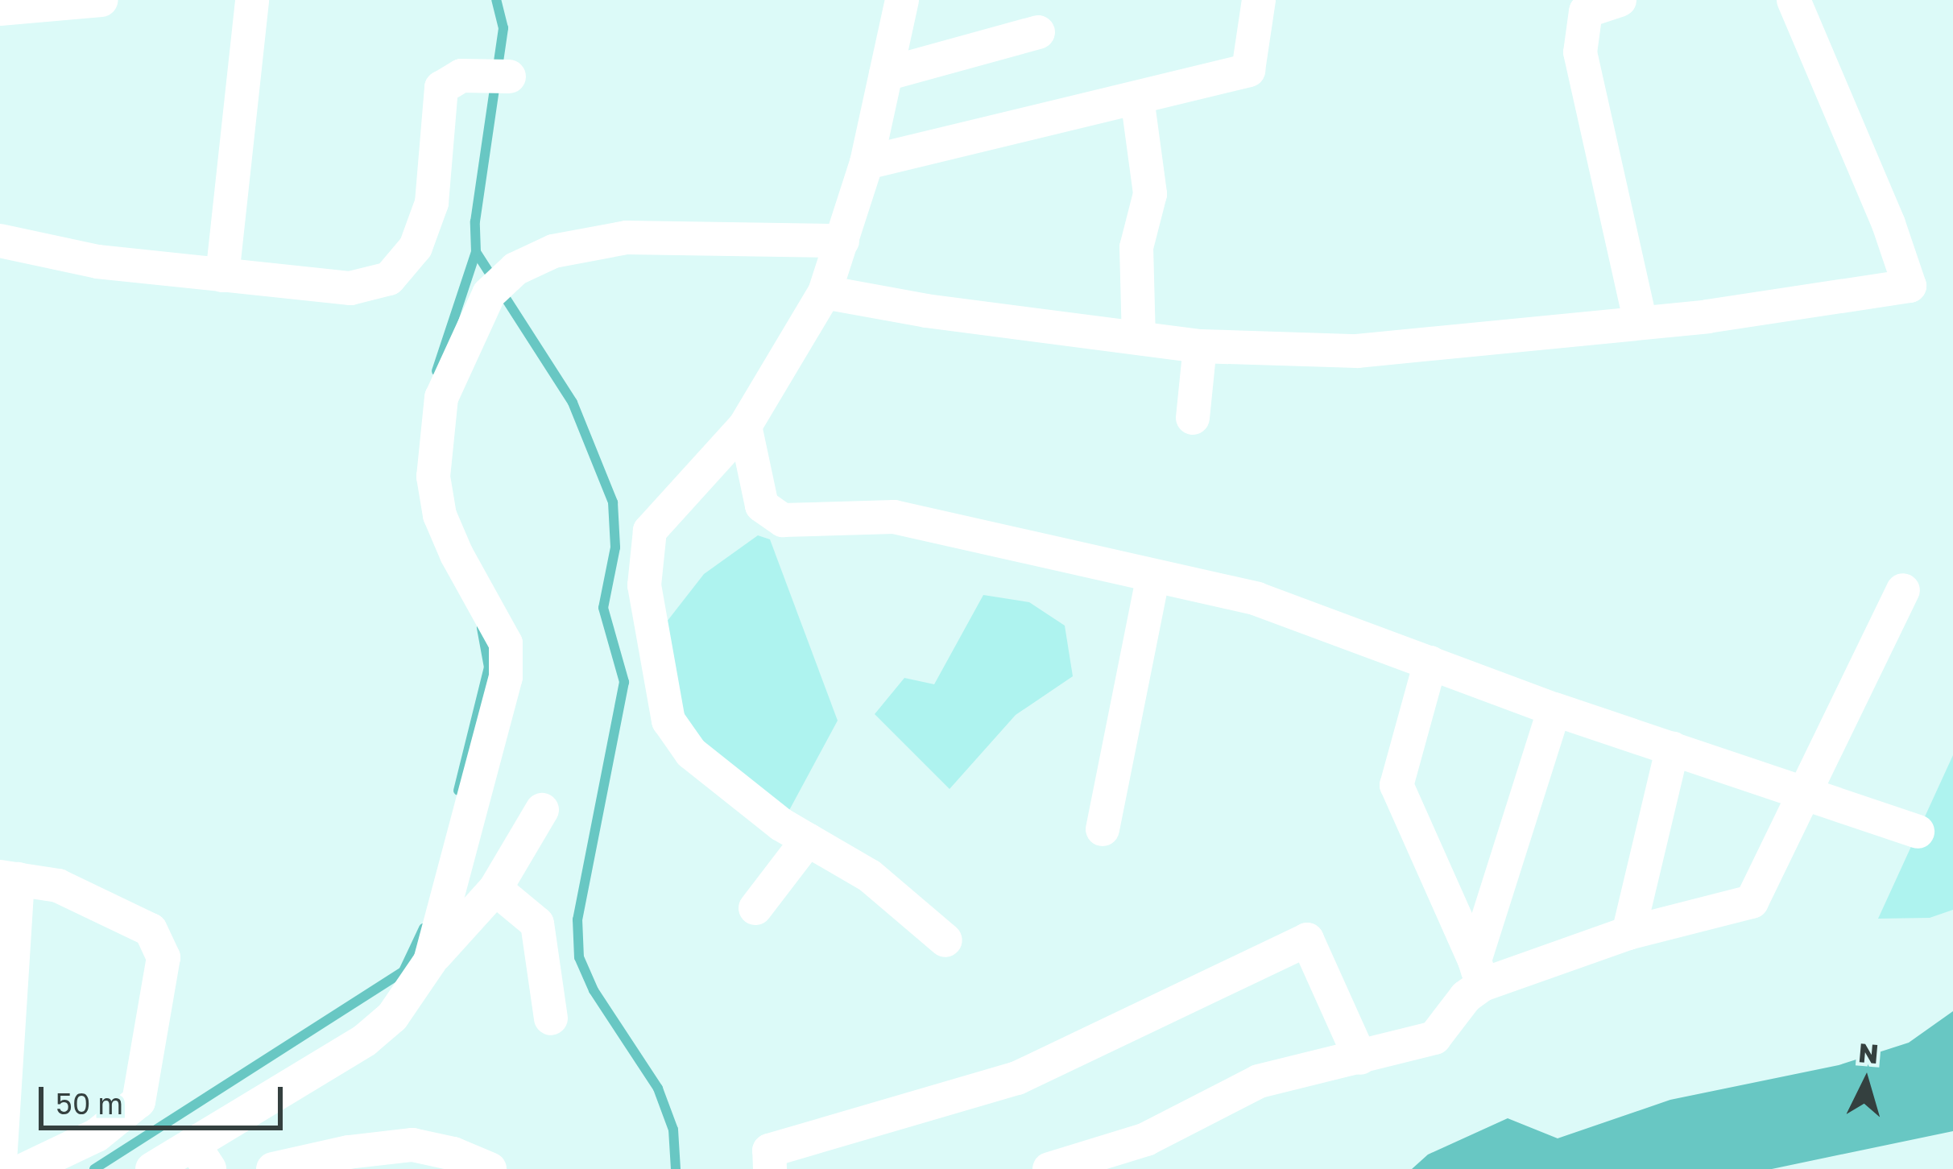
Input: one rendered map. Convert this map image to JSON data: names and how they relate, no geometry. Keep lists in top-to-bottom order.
{
  "scale_bar": "50 m",
  "north": "top"
}
